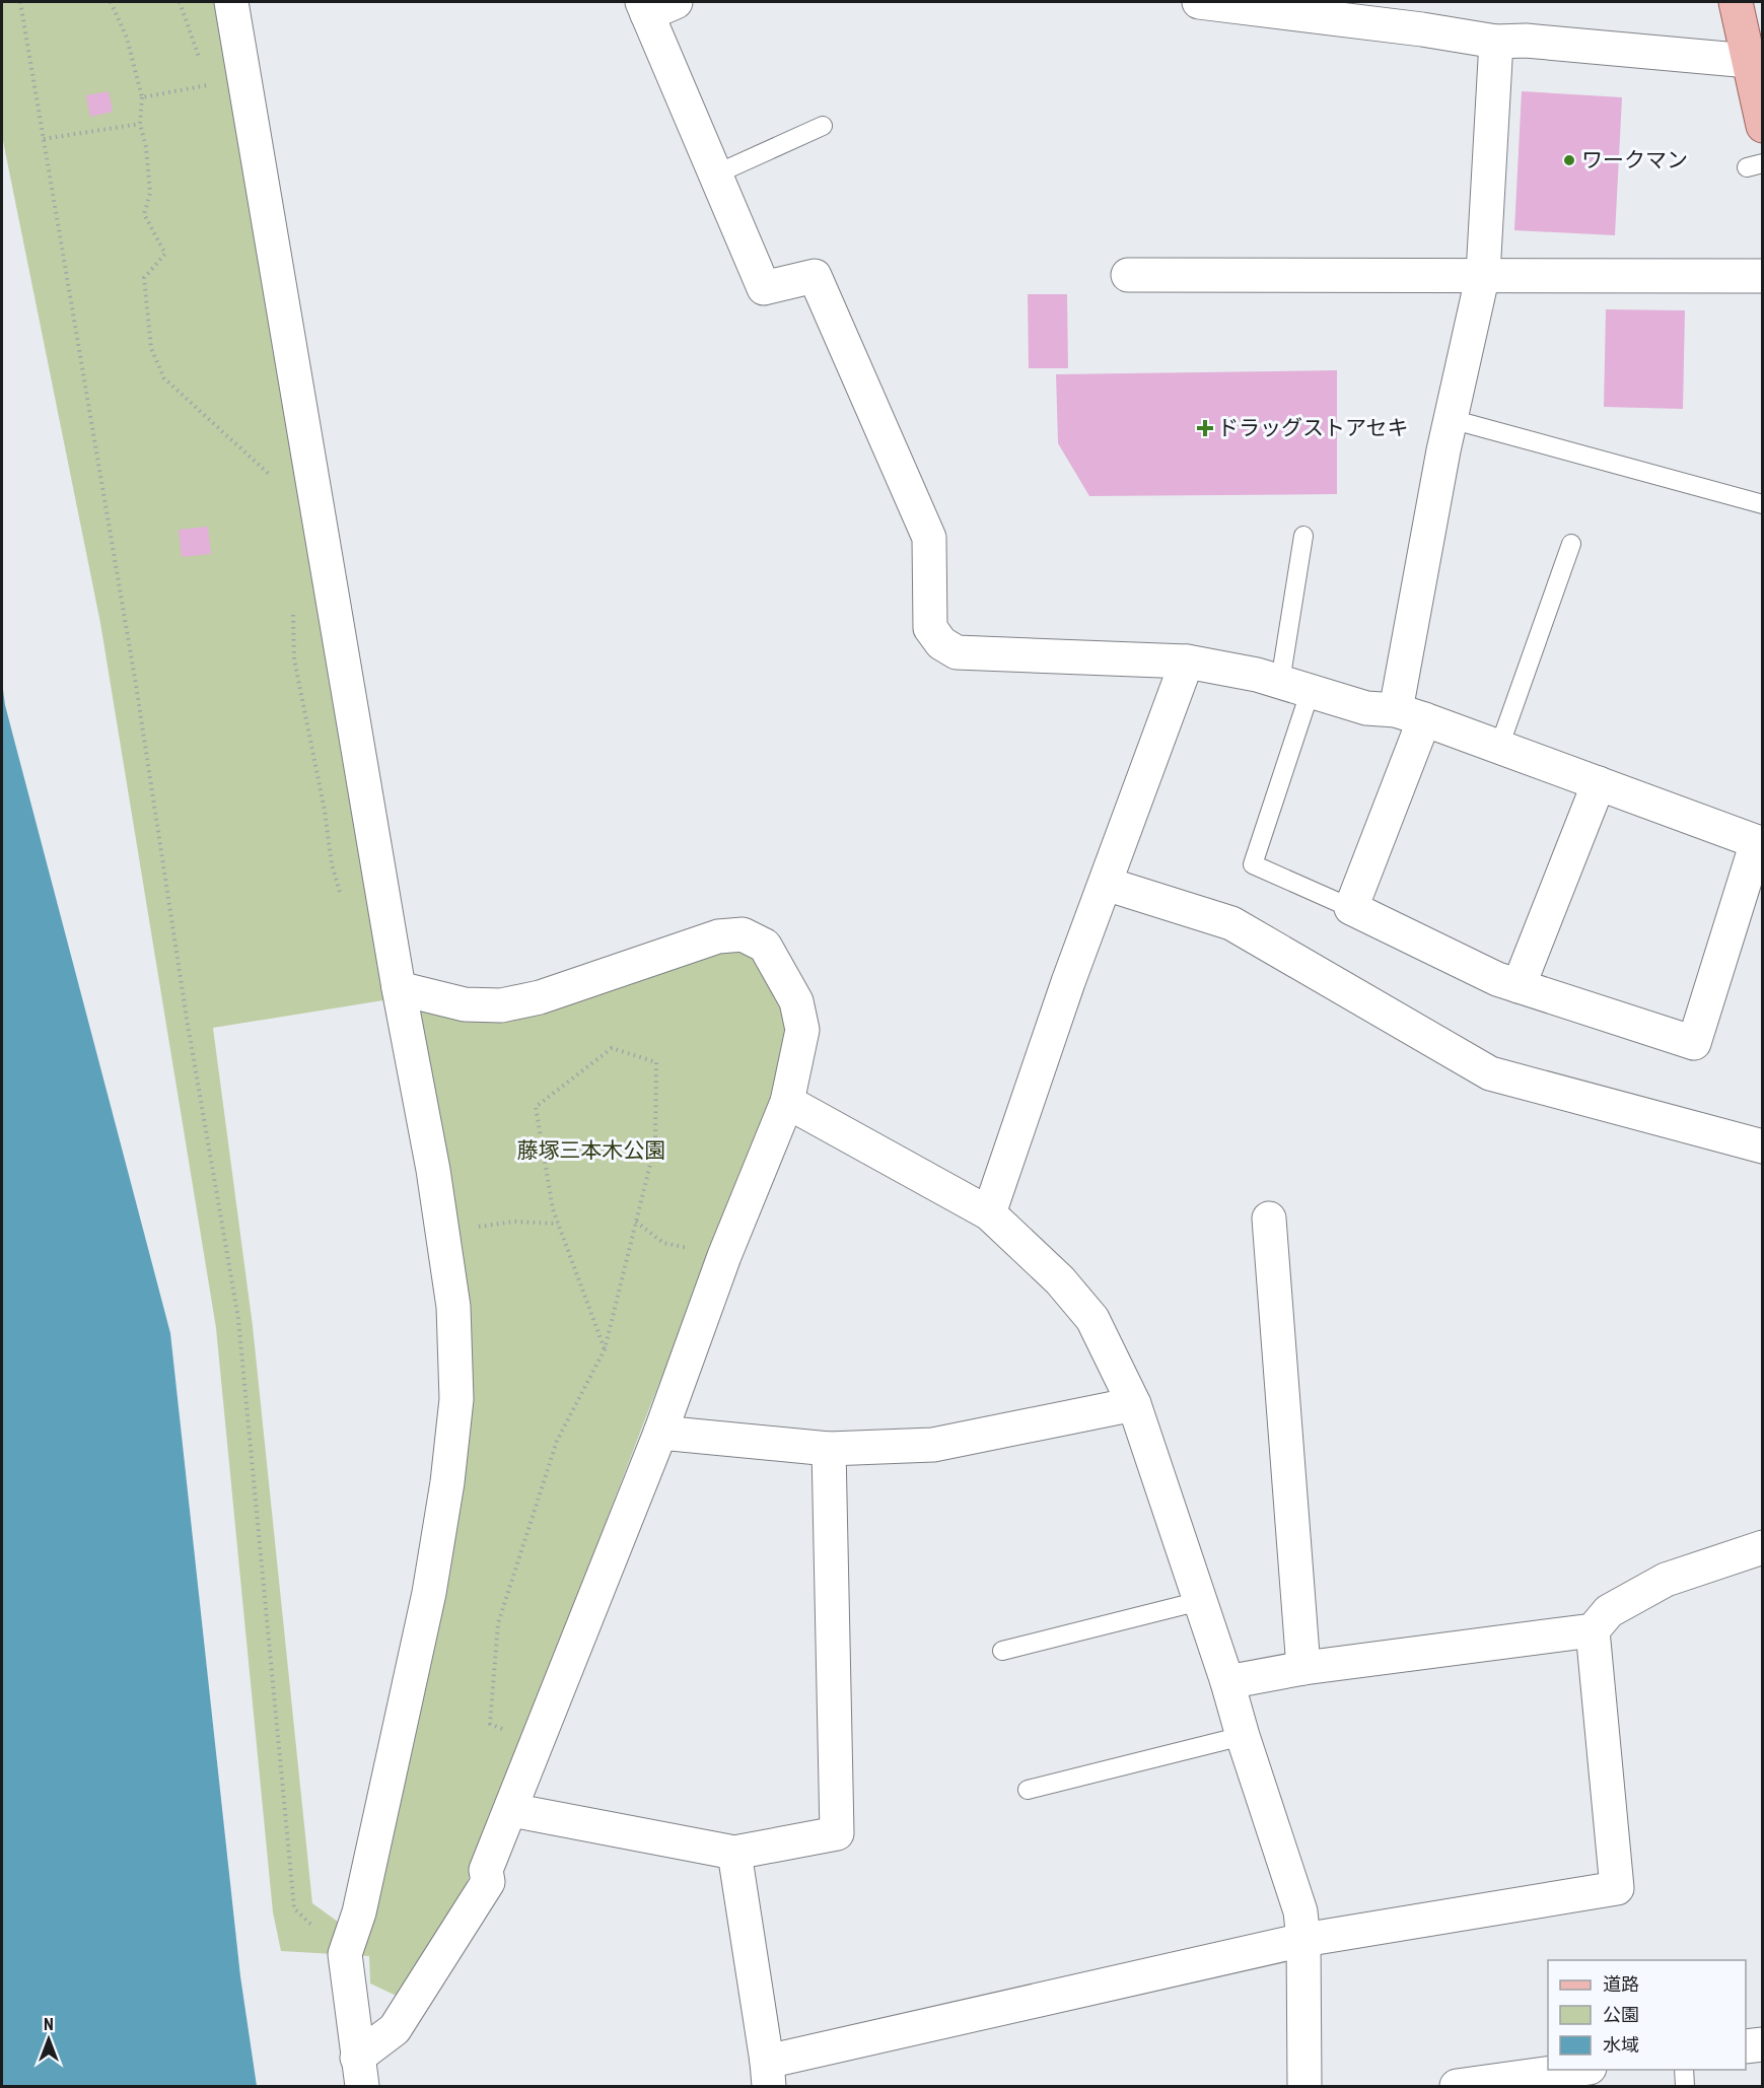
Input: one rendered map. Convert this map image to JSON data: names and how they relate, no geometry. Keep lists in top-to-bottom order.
{
  "parks": ["藤塚三本木公園"],
  "places": {
    "other": ["ワークマン"],
    "health": ["ドラッグストアセキ"]
  },
  "legend": ["道路", "公園", "水域"],
  "north": "top"
}
